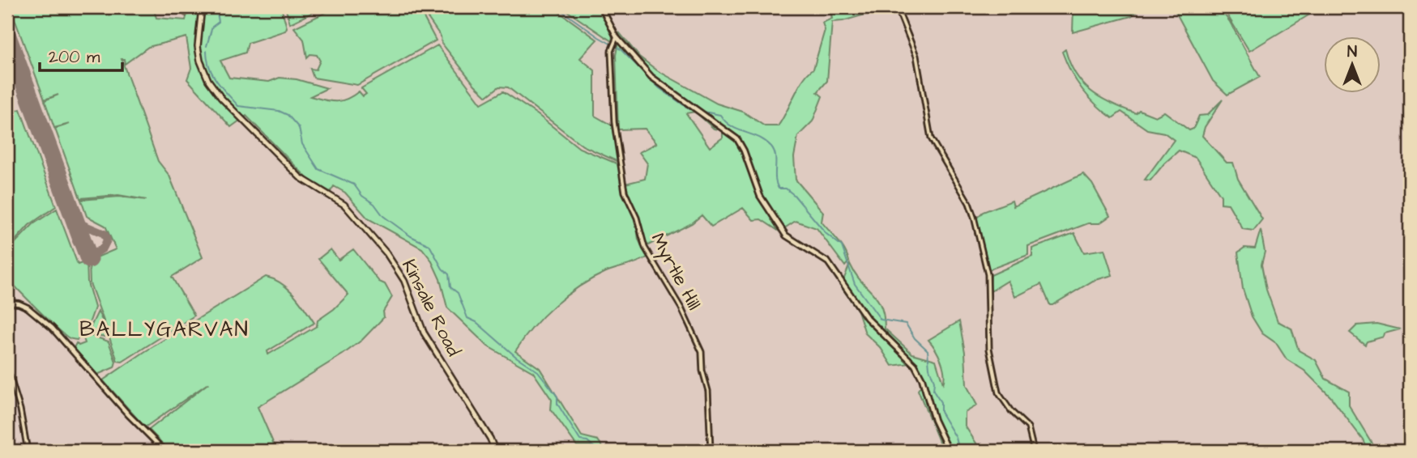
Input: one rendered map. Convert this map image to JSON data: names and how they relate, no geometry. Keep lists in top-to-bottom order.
{
  "streets": {
    "main road": ["Kinsale Road"],
    "street": ["Myrtle Hill"]
  },
  "districts": ["BALLYGARVAN"],
  "scale_bar": "200 m",
  "north": "top"
}
